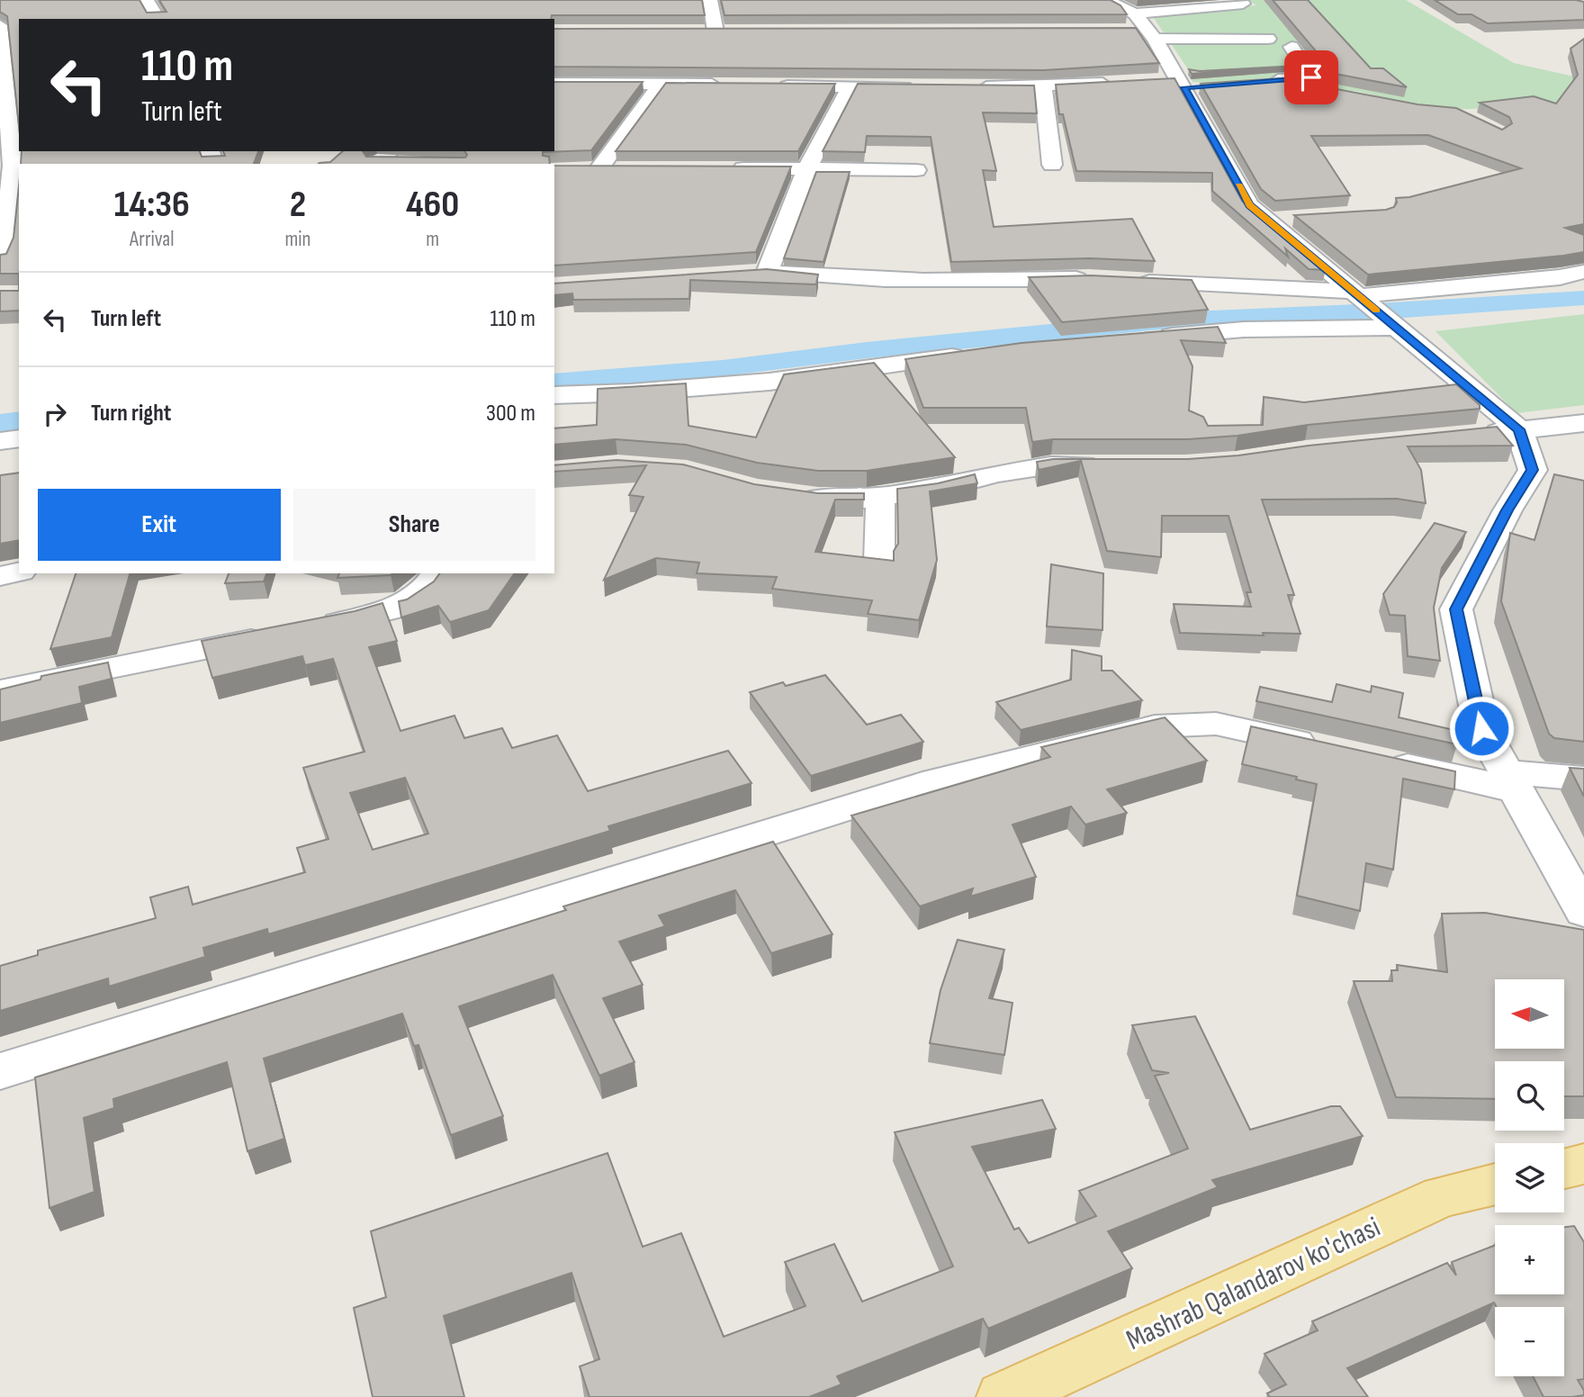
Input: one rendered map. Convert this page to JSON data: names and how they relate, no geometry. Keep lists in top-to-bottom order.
{
  "streets": {
    "main road": ["Mashrab Qalandarov ko'chasi"]
  },
  "north": "left",
  "page": {
    "turn": ["110 m", "Turn left"],
    "eta": [
      "14:36",
      "Arrival",
      "2",
      "min",
      "460",
      "m"
    ],
    "list": [
      {
        "name": "Turn left",
        "value": "110 m"
      },
      {
        "name": "Turn right",
        "value": "300 m"
      }
    ],
    "buttons": ["Exit", "Share"],
    "map_buttons": ["+", "−"]
  }
}
